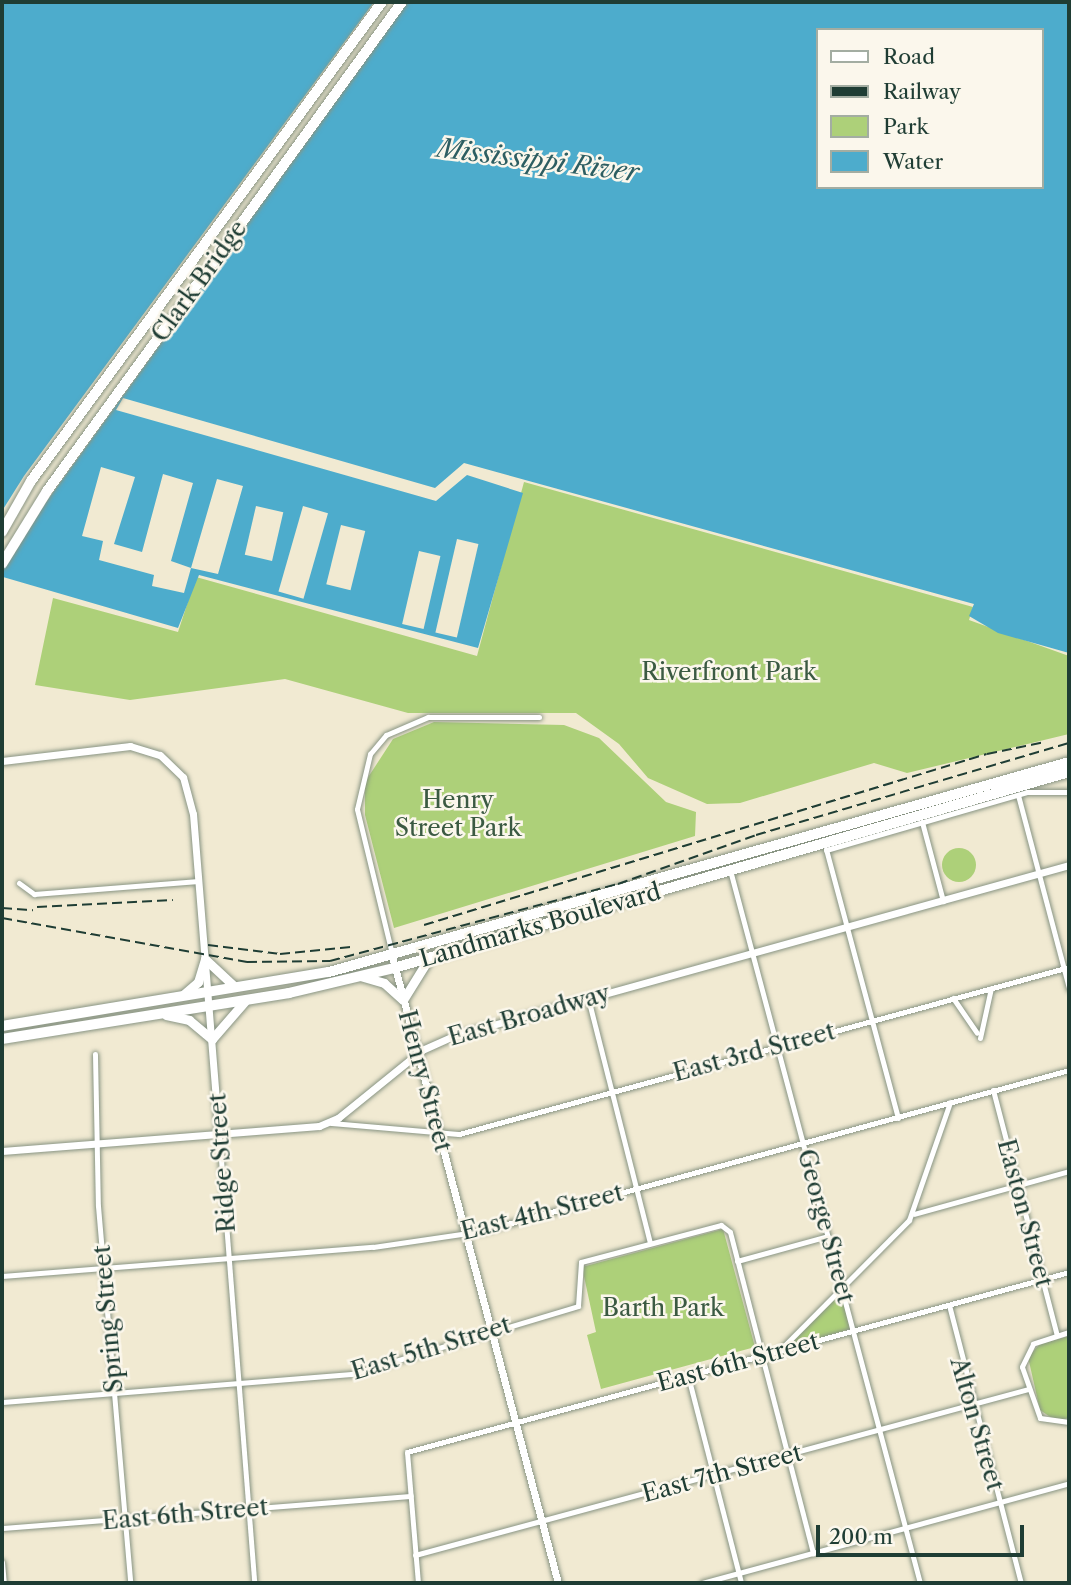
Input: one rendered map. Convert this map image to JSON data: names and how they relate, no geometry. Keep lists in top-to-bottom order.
{
  "streets": {
    "highway": ["Clark Bridge", "Landmarks Boulevard"],
    "street": [
      "East Broadway",
      "East 3rd Street",
      "Henry Street",
      "Ridge Street",
      "East 4th Street",
      "Easton Street",
      "George Street",
      "Spring Street",
      "East 5th Street",
      "East 6th Street",
      "Alton Street",
      "East 7th Street"
    ]
  },
  "crossings": [
    ["Landmarks Boulevard", "Henry Street"],
    ["Landmarks Boulevard", "Ridge Street"],
    ["Landmarks Boulevard", "George Street"],
    ["East Broadway", "Henry Street"],
    ["East Broadway", "George Street"],
    ["East 3rd Street", "Henry Street"],
    ["East 3rd Street", "George Street"],
    ["Henry Street", "East 4th Street"],
    ["Henry Street", "East 5th Street"],
    ["Henry Street", "East 6th Street"],
    ["Henry Street", "East 7th Street"],
    ["Ridge Street", "East 4th Street"],
    ["Ridge Street", "East 5th Street"],
    ["Ridge Street", "East 6th Street"],
    ["East 4th Street", "Easton Street"],
    ["East 4th Street", "George Street"],
    ["East 4th Street", "Spring Street"],
    ["Easton Street", "East 6th Street"],
    ["George Street", "East 6th Street"],
    ["George Street", "East 7th Street"],
    ["Spring Street", "East 5th Street"],
    ["Spring Street", "East 6th Street"],
    ["East 6th Street", "Alton Street"],
    ["Alton Street", "East 7th Street"]
  ],
  "water": ["Mississippi River"],
  "parks": ["Riverfront Park", "Henry Street Park", "Barth Park"],
  "legend": [
    "Road",
    "Railway",
    "Park",
    "Water"
  ],
  "scale_bar": "200 m"
}
